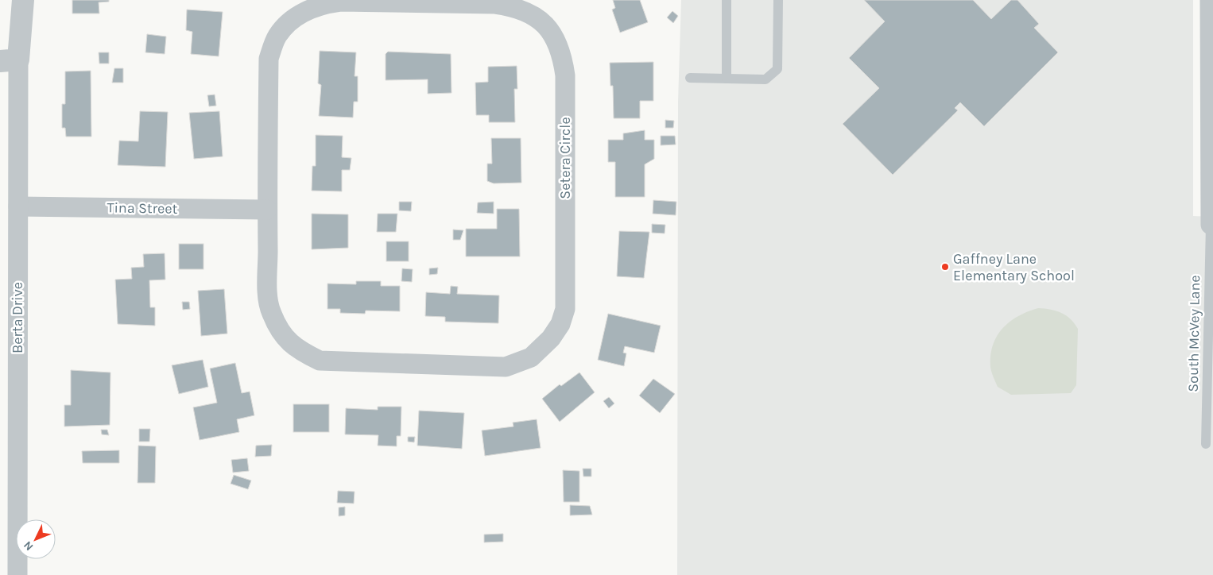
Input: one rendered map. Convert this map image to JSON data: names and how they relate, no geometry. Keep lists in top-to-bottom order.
{
  "streets": {
    "street": ["Setera Circle", "Tina Street", "Berta Drive"],
    "lane": ["South McVey Lane"]
  },
  "crossings": [
    ["Setera Circle", "Tina Street"],
    ["Tina Street", "Berta Drive"]
  ],
  "places": ["Gaffney Lane Elementary School"],
  "north": "bottom left"
}
